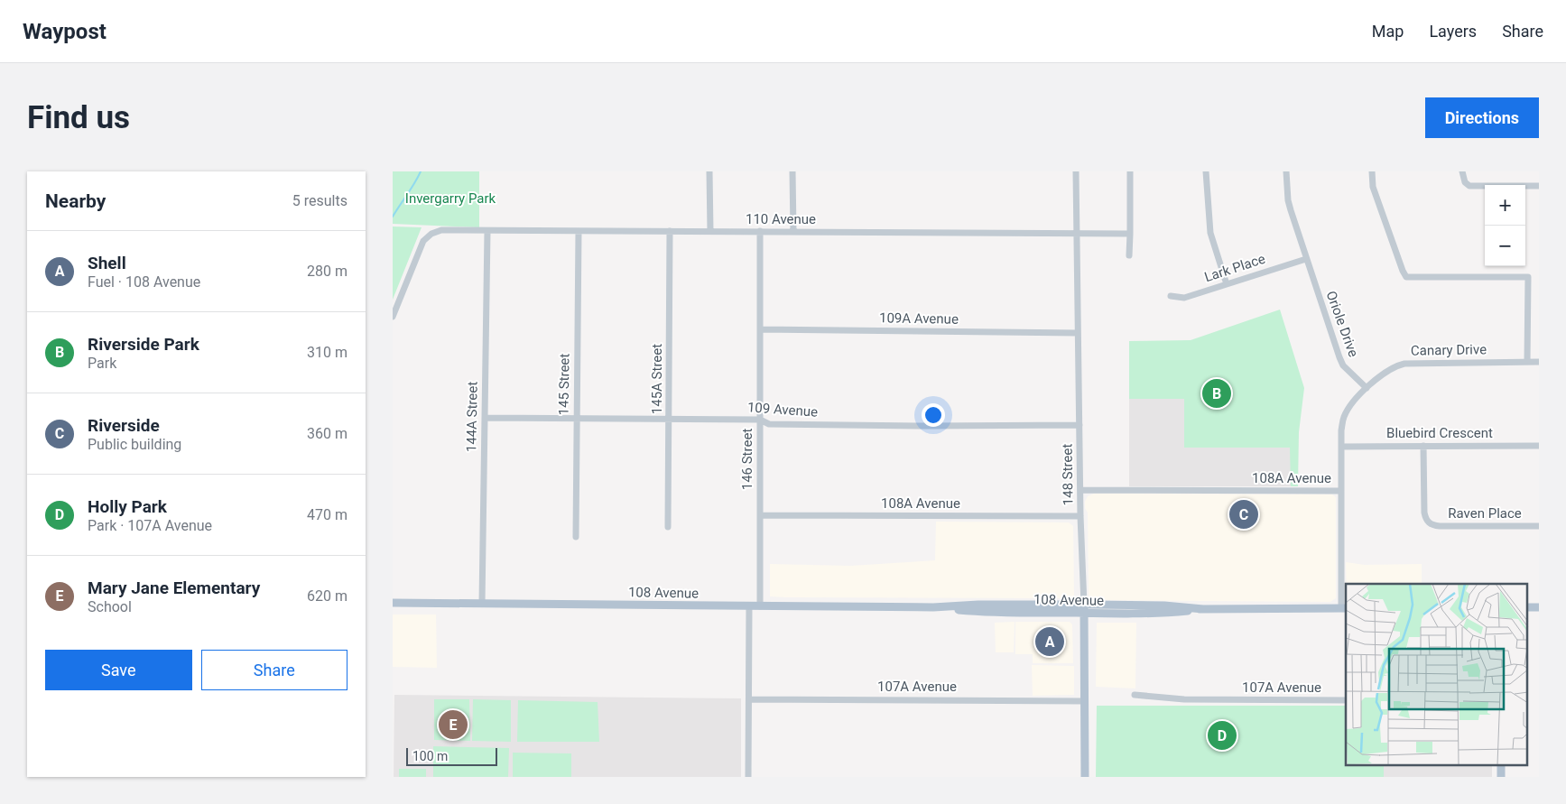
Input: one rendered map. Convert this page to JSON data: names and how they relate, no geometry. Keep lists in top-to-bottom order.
{
  "streets": {
    "main road": ["148 Street", "108 Avenue"],
    "street": [
      "110 Avenue",
      "Lark Place",
      "109A Avenue",
      "Oriole Drive",
      "Canary Drive",
      "145A Street",
      "145 Street",
      "109 Avenue",
      "144A Street",
      "Bluebird Crescent",
      "146 Street",
      "108A Avenue",
      "Raven Place",
      "107A Avenue"
    ]
  },
  "crossings": [
    ["110 Avenue", "145A Street"],
    ["110 Avenue", "145 Street"],
    ["110 Avenue", "144A Street"],
    ["110 Avenue", "146 Street"],
    ["110 Avenue", "148 Street"],
    ["Lark Place", "Oriole Drive"],
    ["109A Avenue", "146 Street"],
    ["109A Avenue", "148 Street"],
    ["Oriole Drive", "Canary Drive"],
    ["145A Street", "109 Avenue"],
    ["145 Street", "109 Avenue"],
    ["109 Avenue", "144A Street"],
    ["109 Avenue", "146 Street"],
    ["109 Avenue", "148 Street"],
    ["144A Street", "108 Avenue"],
    ["Bluebird Crescent", "Raven Place"],
    ["146 Street", "108A Avenue"],
    ["146 Street", "108 Avenue"],
    ["148 Street", "108A Avenue"],
    ["148 Street", "108 Avenue"],
    ["148 Street", "107A Avenue"]
  ],
  "parks": ["Invergarry Park"],
  "scale_bar": "100 m",
  "page": {
    "header": "Waypost",
    "nav": ["Map", "Layers", "Share"],
    "buttons": [
      "Directions",
      ["Save", "Share"]
    ],
    "title": "Find us",
    "heading": ["Nearby", "5 results"],
    "map_buttons": ["+", "−"],
    "list": [
      {
        "mark": "A",
        "name": "Shell",
        "note": "Fuel · 108 Avenue",
        "value": "280 m"
      },
      {
        "mark": "B",
        "name": "Riverside Park",
        "note": "Park",
        "value": "310 m"
      },
      {
        "mark": "C",
        "name": "Riverside",
        "note": "Public building",
        "value": "360 m"
      },
      {
        "mark": "D",
        "name": "Holly Park",
        "note": "Park · 107A Avenue",
        "value": "470 m"
      },
      {
        "mark": "E",
        "name": "Mary Jane Elementary",
        "note": "School",
        "value": "620 m"
      }
    ],
    "pins": [
      "B",
      "C",
      "A",
      "E",
      "D"
    ],
    "scale": "100 m"
  }
}
